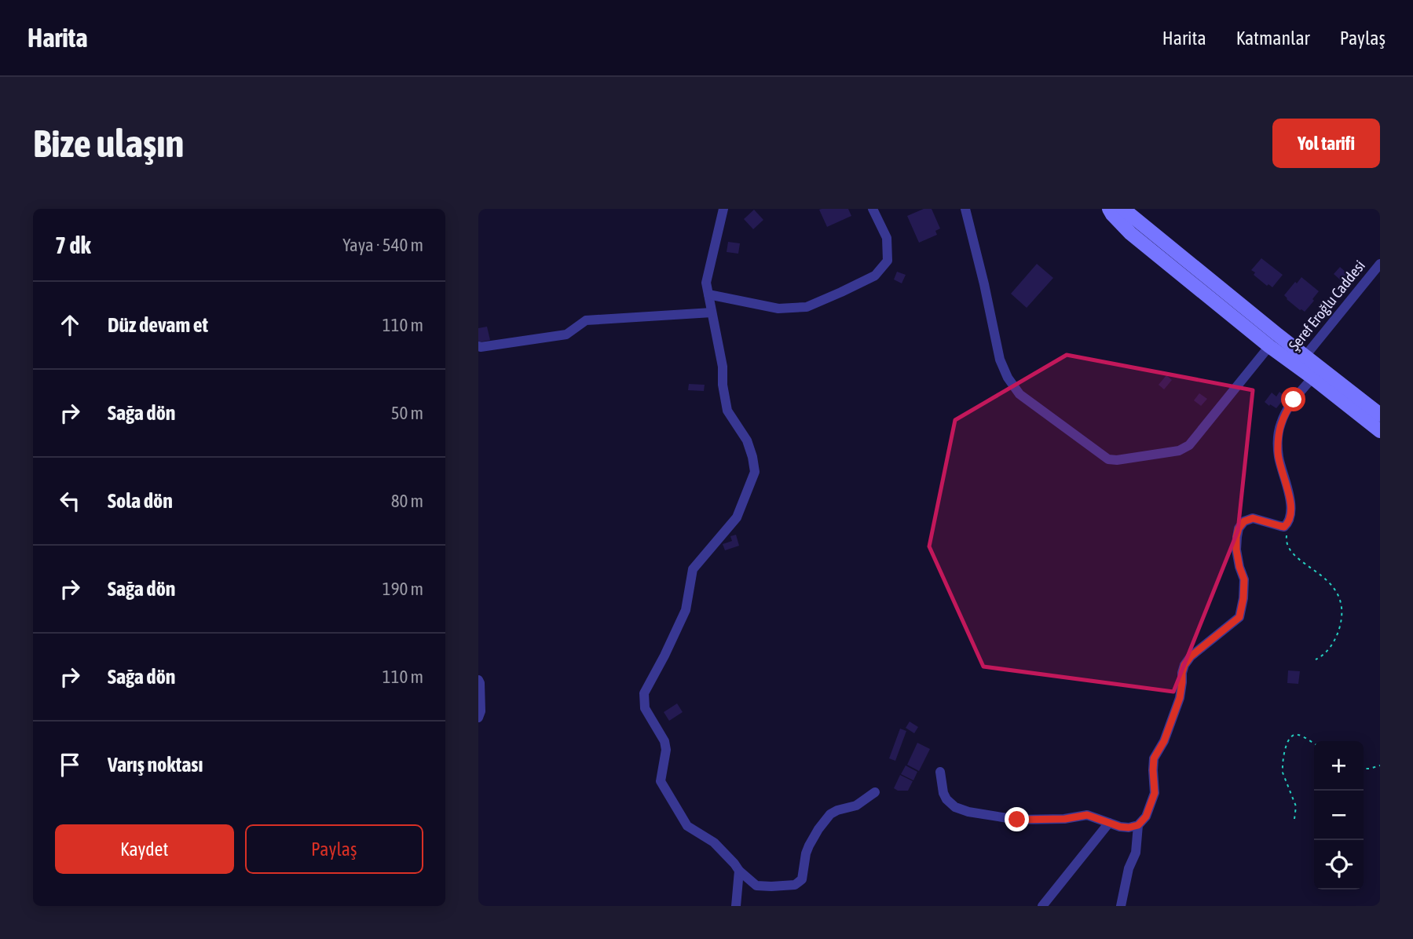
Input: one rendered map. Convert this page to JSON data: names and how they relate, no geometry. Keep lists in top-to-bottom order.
{
  "streets": {
    "street": ["Şeref Eroğlu Caddesi"]
  },
  "page": {
    "header": "Harita",
    "nav": ["Harita", "Katmanlar", "Paylaş"],
    "buttons": [
      "Yol tarifi",
      ["Kaydet", "Paylaş"]
    ],
    "title": "Bize ulaşın",
    "heading": ["7 dk", "Yaya · 540 m"],
    "list": [
      ["Düz devam et", "110 m"],
      ["Sağa dön", "50 m"],
      ["Sola dön", "80 m"],
      ["Sağa dön", "190 m"],
      ["Sağa dön", "110 m"],
      "Varış noktası"
    ],
    "map_buttons": ["+", "−"]
  }
}
